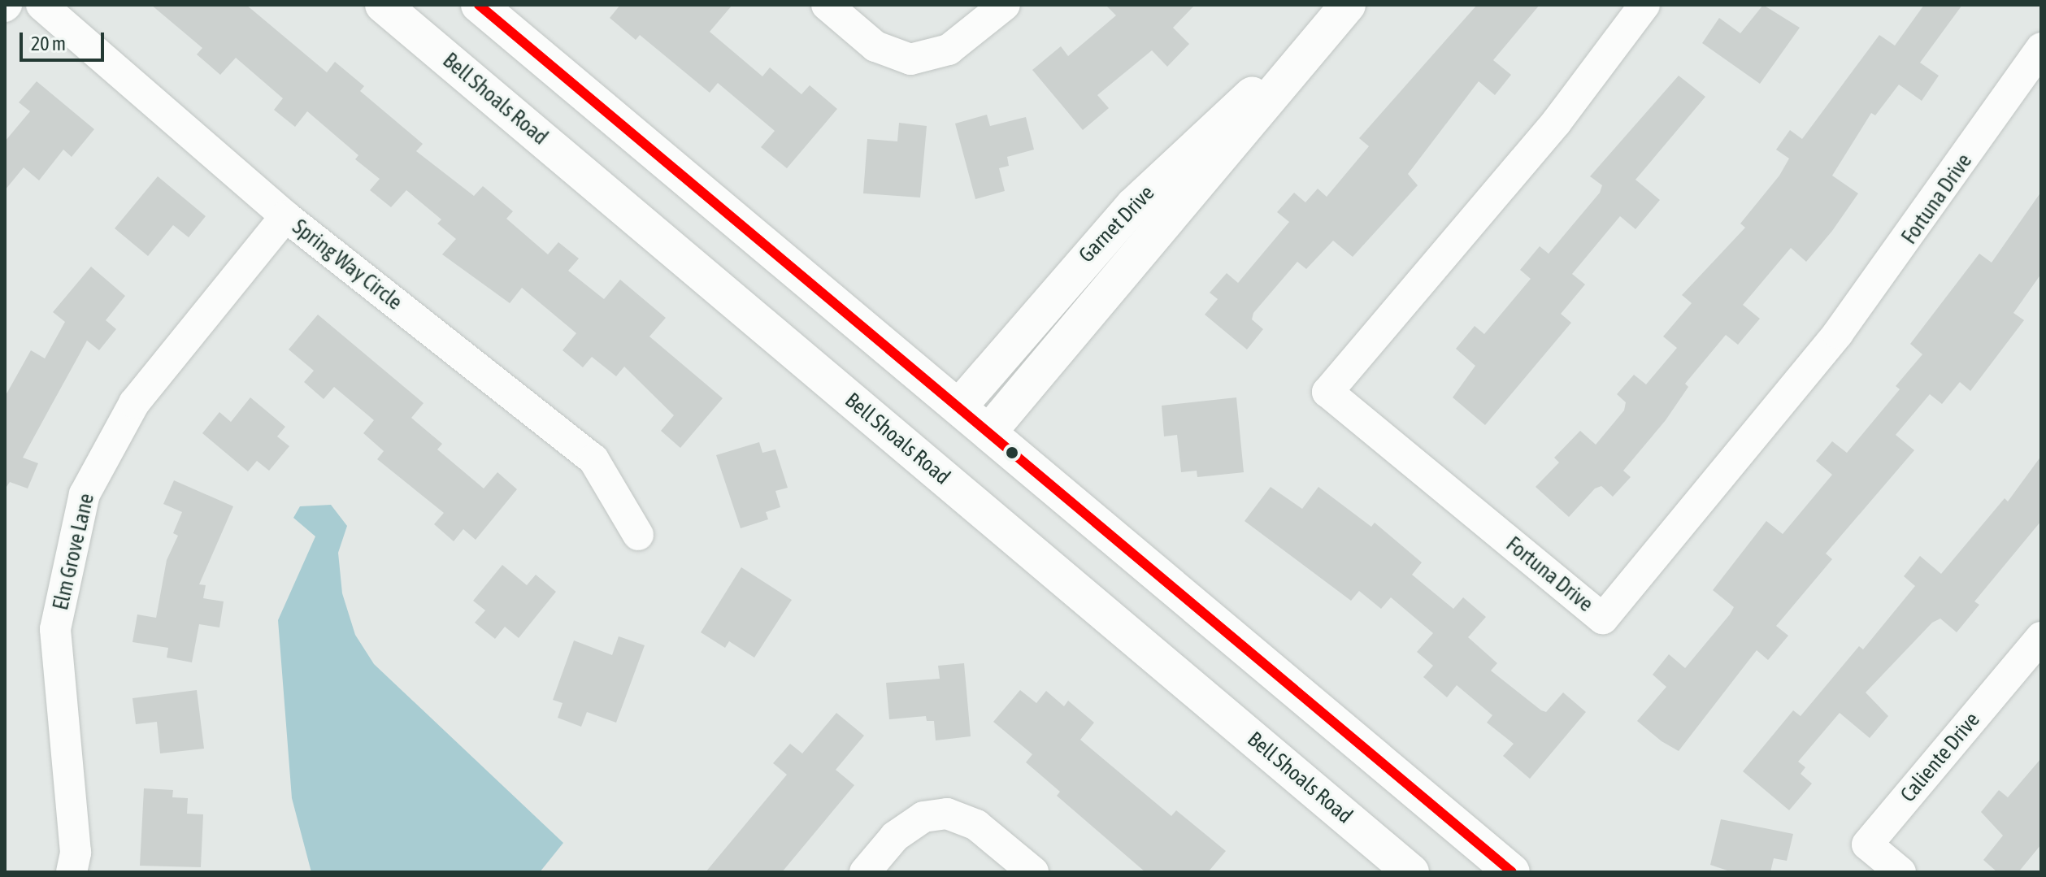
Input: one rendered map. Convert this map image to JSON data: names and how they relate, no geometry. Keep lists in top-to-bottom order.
{
  "streets": {
    "main road": ["Bell Shoals Road", "Garnet Drive"],
    "street": [
      "Fortuna Drive",
      "Spring Way Circle",
      "Elm Grove Lane",
      "Caliente Drive"
    ]
  },
  "crossings": [
    ["Spring Way Circle", "Elm Grove Lane"]
  ],
  "scale_bar": "20 m"
}
